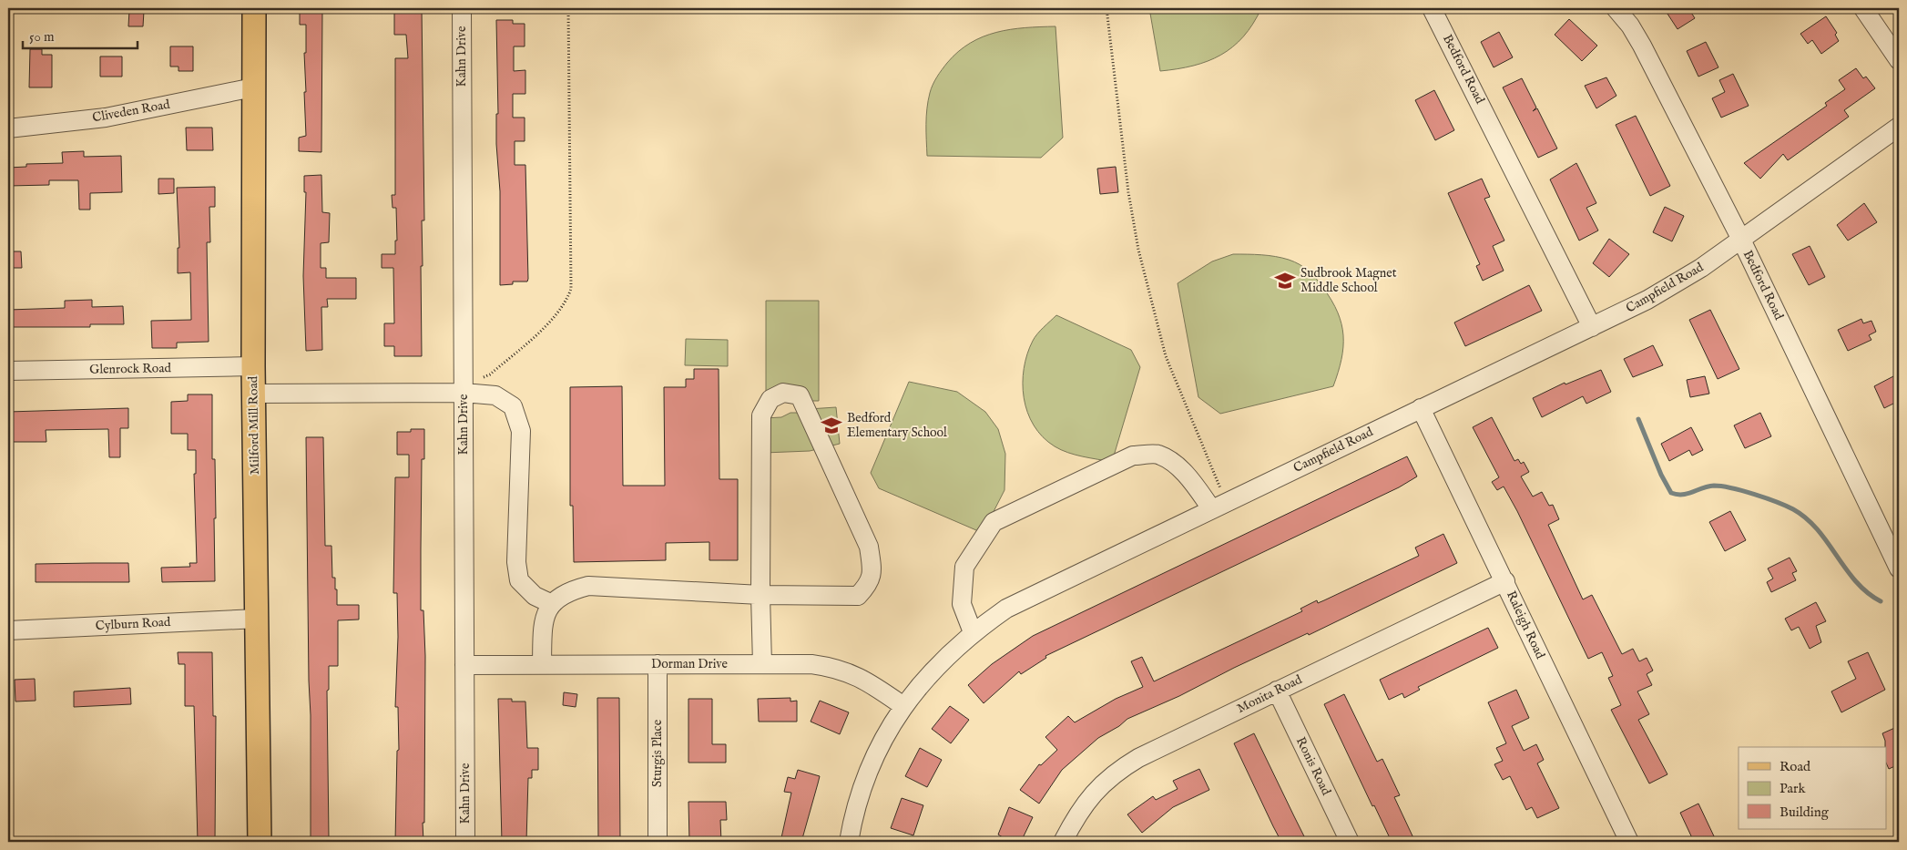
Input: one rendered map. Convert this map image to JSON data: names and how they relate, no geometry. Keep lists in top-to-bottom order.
{
  "streets": {
    "main road": ["Milford Mill Road"],
    "street": [
      "Kahn Drive",
      "Bedford Road",
      "Cliveden Road",
      "Campfield Road",
      "Glenrock Road",
      "Cylburn Road",
      "Raleigh Road",
      "Dorman Drive",
      "Monita Road",
      "Sturgis Place",
      "Ronis Road"
    ]
  },
  "crossings": [
    ["Kahn Drive", "Dorman Drive"],
    ["Bedford Road", "Campfield Road"],
    ["Cliveden Road", "Milford Mill Road"],
    ["Campfield Road", "Raleigh Road"],
    ["Campfield Road", "Dorman Drive"],
    ["Glenrock Road", "Milford Mill Road"],
    ["Milford Mill Road", "Cylburn Road"],
    ["Raleigh Road", "Monita Road"],
    ["Dorman Drive", "Sturgis Place"],
    ["Monita Road", "Ronis Road"]
  ],
  "places": {
    "school or university": ["Sudbrook Magnet Middle School", "Bedford Elementary School"]
  },
  "legend": ["Road", "Park", "Building"],
  "scale_bar": "50 m"
}
